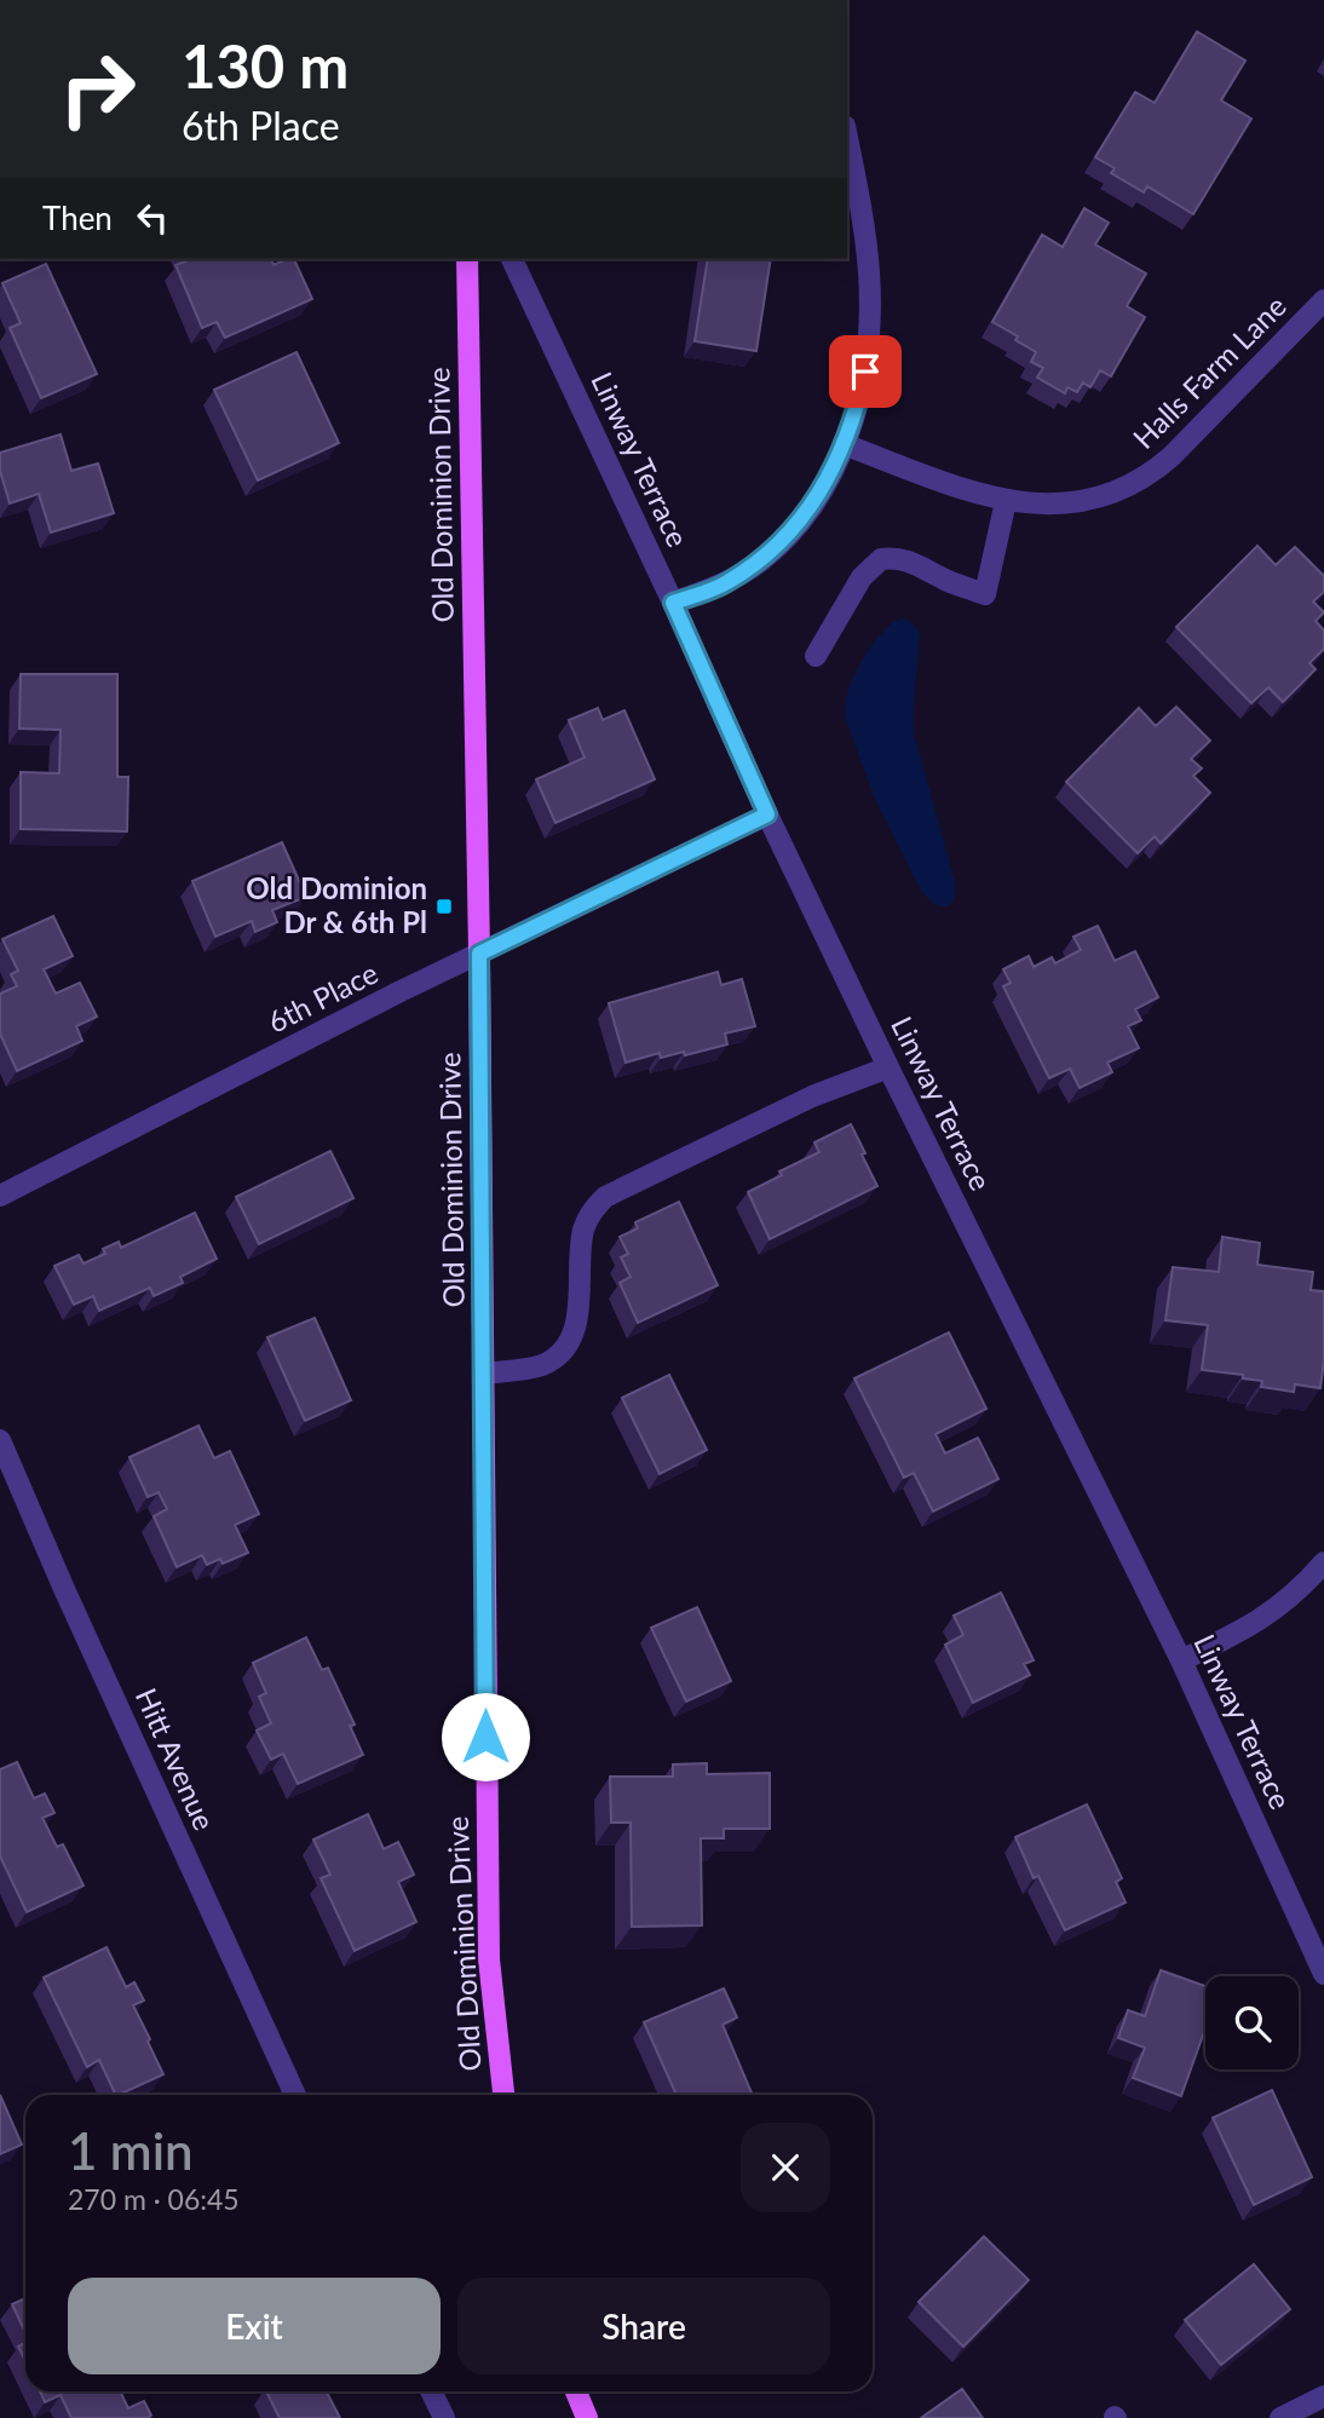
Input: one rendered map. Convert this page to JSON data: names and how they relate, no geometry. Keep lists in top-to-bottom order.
{
  "streets": {
    "main road": ["Old Dominion Drive"],
    "street": [
      "Halls Farm Lane",
      "Linway Terrace",
      "6th Place",
      "Hitt Avenue"
    ]
  },
  "crossings": [
    ["Linway Terrace", "6th Place"],
    ["Old Dominion Drive", "6th Place"]
  ],
  "places": {
    "transit": ["Old Dominion Dr & 6th Pl"]
  },
  "page": {
    "turn": ["130 m", "6th Place"],
    "then": "Then",
    "heading": ["1 min", "270 m · 06:45"],
    "buttons": ["Exit", "Share"]
  }
}
